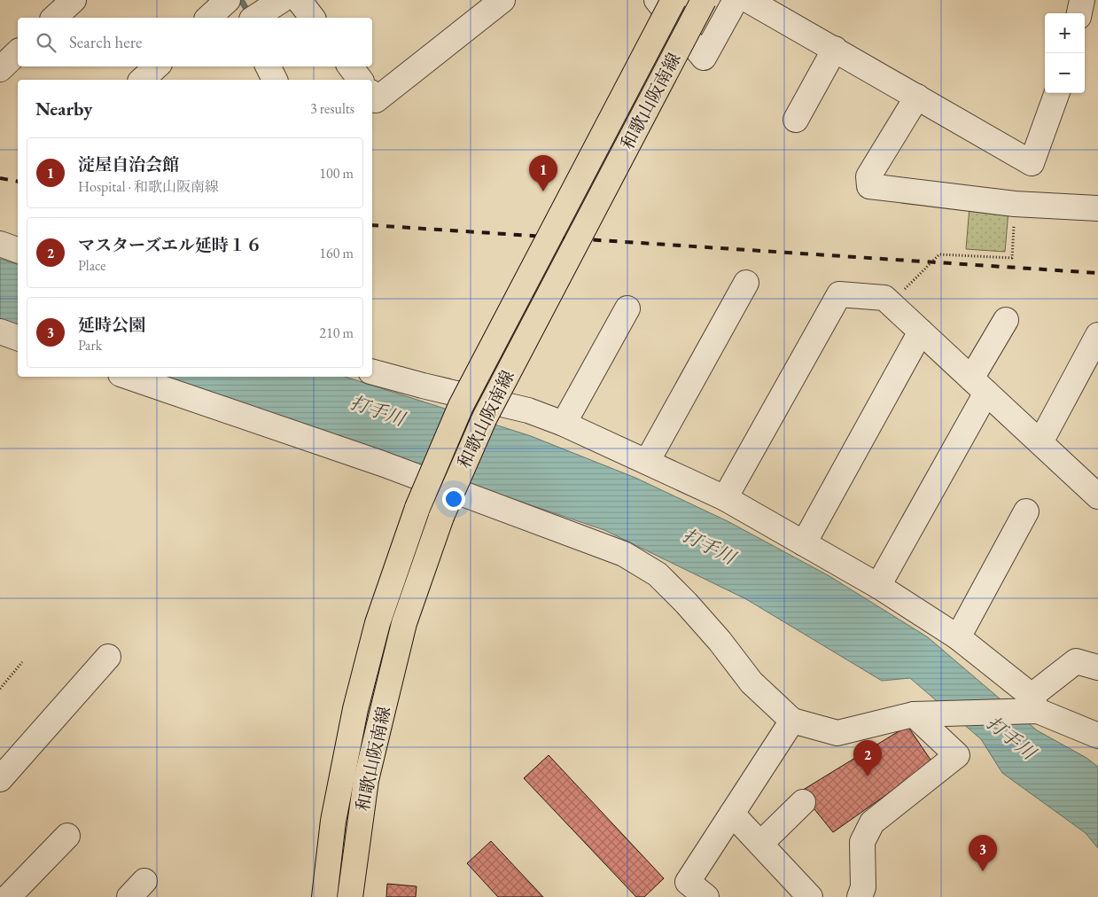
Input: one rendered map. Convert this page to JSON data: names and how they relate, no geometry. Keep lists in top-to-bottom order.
{
  "streets": {
    "main road": ["和歌山阪南線"]
  },
  "water": ["打手川"],
  "page": {
    "map_buttons": ["+", "−"],
    "search": "Search here",
    "heading": ["Nearby", "3 results"],
    "list": [
      {
        "mark": "1",
        "name": "淀屋自治会館",
        "note": "Hospital · 和歌山阪南線",
        "value": "100 m"
      },
      {
        "mark": "2",
        "name": "マスターズエル延時１６",
        "note": "Place",
        "value": "160 m"
      },
      {
        "mark": "3",
        "name": "延時公園",
        "note": "Park",
        "value": "210 m"
      }
    ],
    "pins": ["1", "2", "3"]
  }
}
